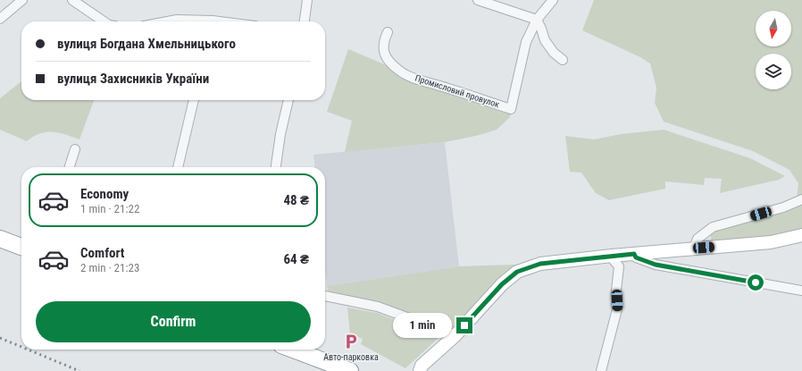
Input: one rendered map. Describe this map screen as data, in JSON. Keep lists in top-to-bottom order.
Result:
{
  "streets": {
    "street": ["Промисловий провулок"]
  },
  "places": {
    "parking": ["Авто-парковка"]
  },
  "north": "bottom",
  "page": {
    "banner": ["вулиця Богдана Хмельницького", "вулиця Захисників України"],
    "list": [
      {
        "name": "Economy",
        "note": "1 min · 21:22",
        "value": "48 ₴"
      },
      {
        "name": "Comfort",
        "note": "2 min · 21:23",
        "value": "64 ₴"
      }
    ],
    "buttons": "Confirm",
    "bubble": "1 min"
  }
}
